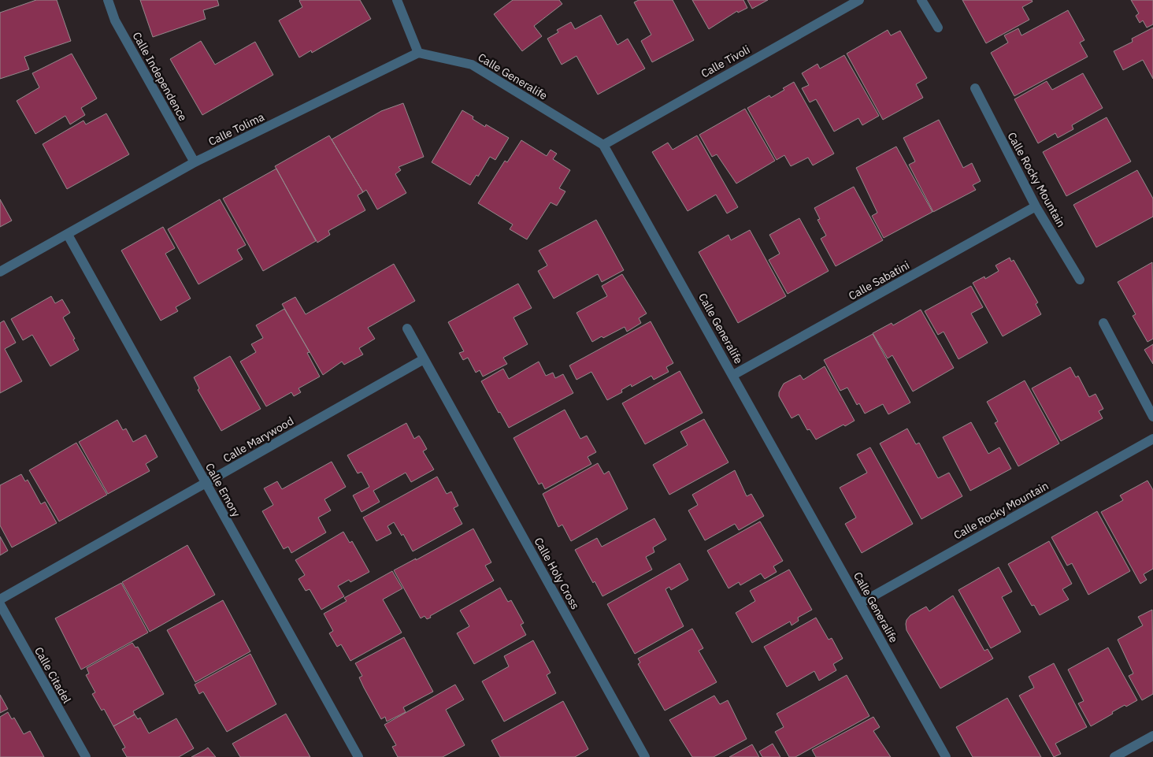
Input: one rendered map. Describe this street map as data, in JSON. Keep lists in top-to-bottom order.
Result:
{
  "streets": {
    "street": [
      "Calle Tivoli",
      "Calle Independence",
      "Calle Generalife",
      "Calle Tolima",
      "Calle Rocky Mountain",
      "Calle Sabatini",
      "Calle Marywood",
      "Calle Emory",
      "Calle Holy Cross",
      "Calle Citadel"
    ]
  },
  "crossings": [
    ["Calle Tivoli", "Calle Generalife"],
    ["Calle Independence", "Calle Tolima"],
    ["Calle Generalife", "Calle Tolima"],
    ["Calle Generalife", "Calle Rocky Mountain"],
    ["Calle Generalife", "Calle Sabatini"],
    ["Calle Tolima", "Calle Emory"],
    ["Calle Rocky Mountain", "Calle Sabatini"],
    ["Calle Marywood", "Calle Emory"],
    ["Calle Marywood", "Calle Holy Cross"]
  ]
}
